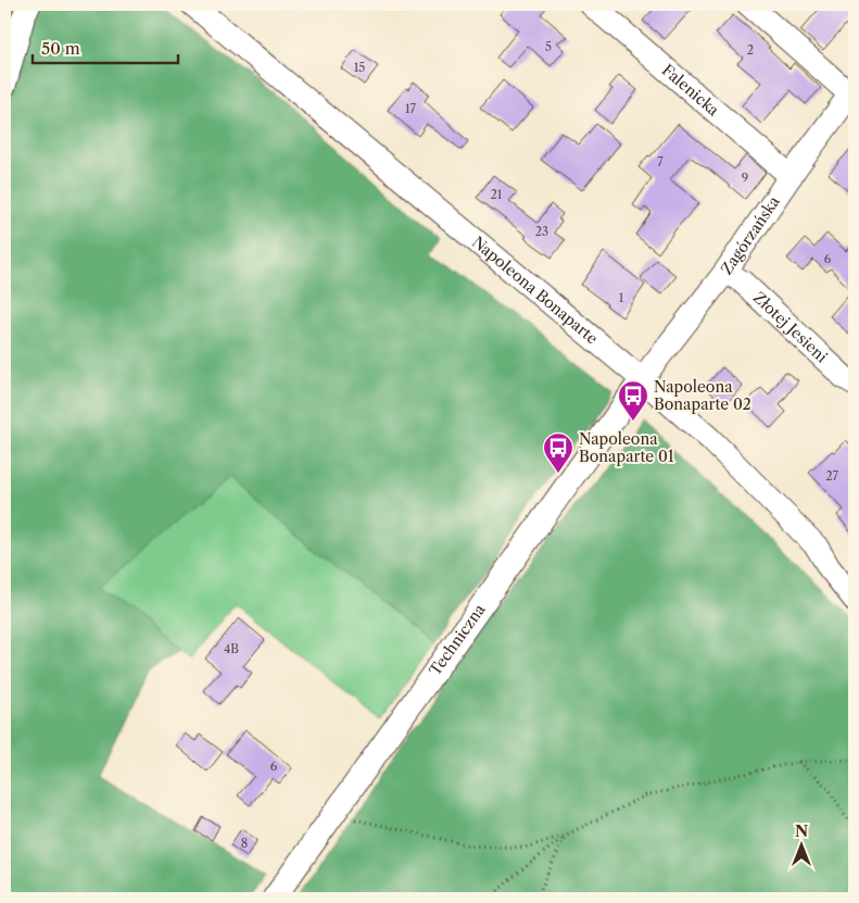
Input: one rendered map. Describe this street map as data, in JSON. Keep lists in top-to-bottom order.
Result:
{
  "streets": {
    "street": [
      "Falenicka",
      "Zagórzańska",
      "Napoleona Bonaparte",
      "Złotej Jesieni",
      "Techniczna"
    ]
  },
  "crossings": [
    ["Falenicka", "Zagórzańska"],
    ["Zagórzańska", "Napoleona Bonaparte"],
    ["Zagórzańska", "Złotej Jesieni"],
    ["Zagórzańska", "Techniczna"],
    ["Napoleona Bonaparte", "Techniczna"]
  ],
  "places": {
    "bus stop": ["Napoleona Bonaparte 02", "Napoleona Bonaparte 01"]
  },
  "house_numbers": [
    "5",
    "2",
    "15",
    "17",
    "7",
    "9",
    "21",
    "23",
    "6",
    "1",
    "27",
    "4B",
    "6",
    "8"
  ],
  "scale_bar": "50 m",
  "north": "top"
}
